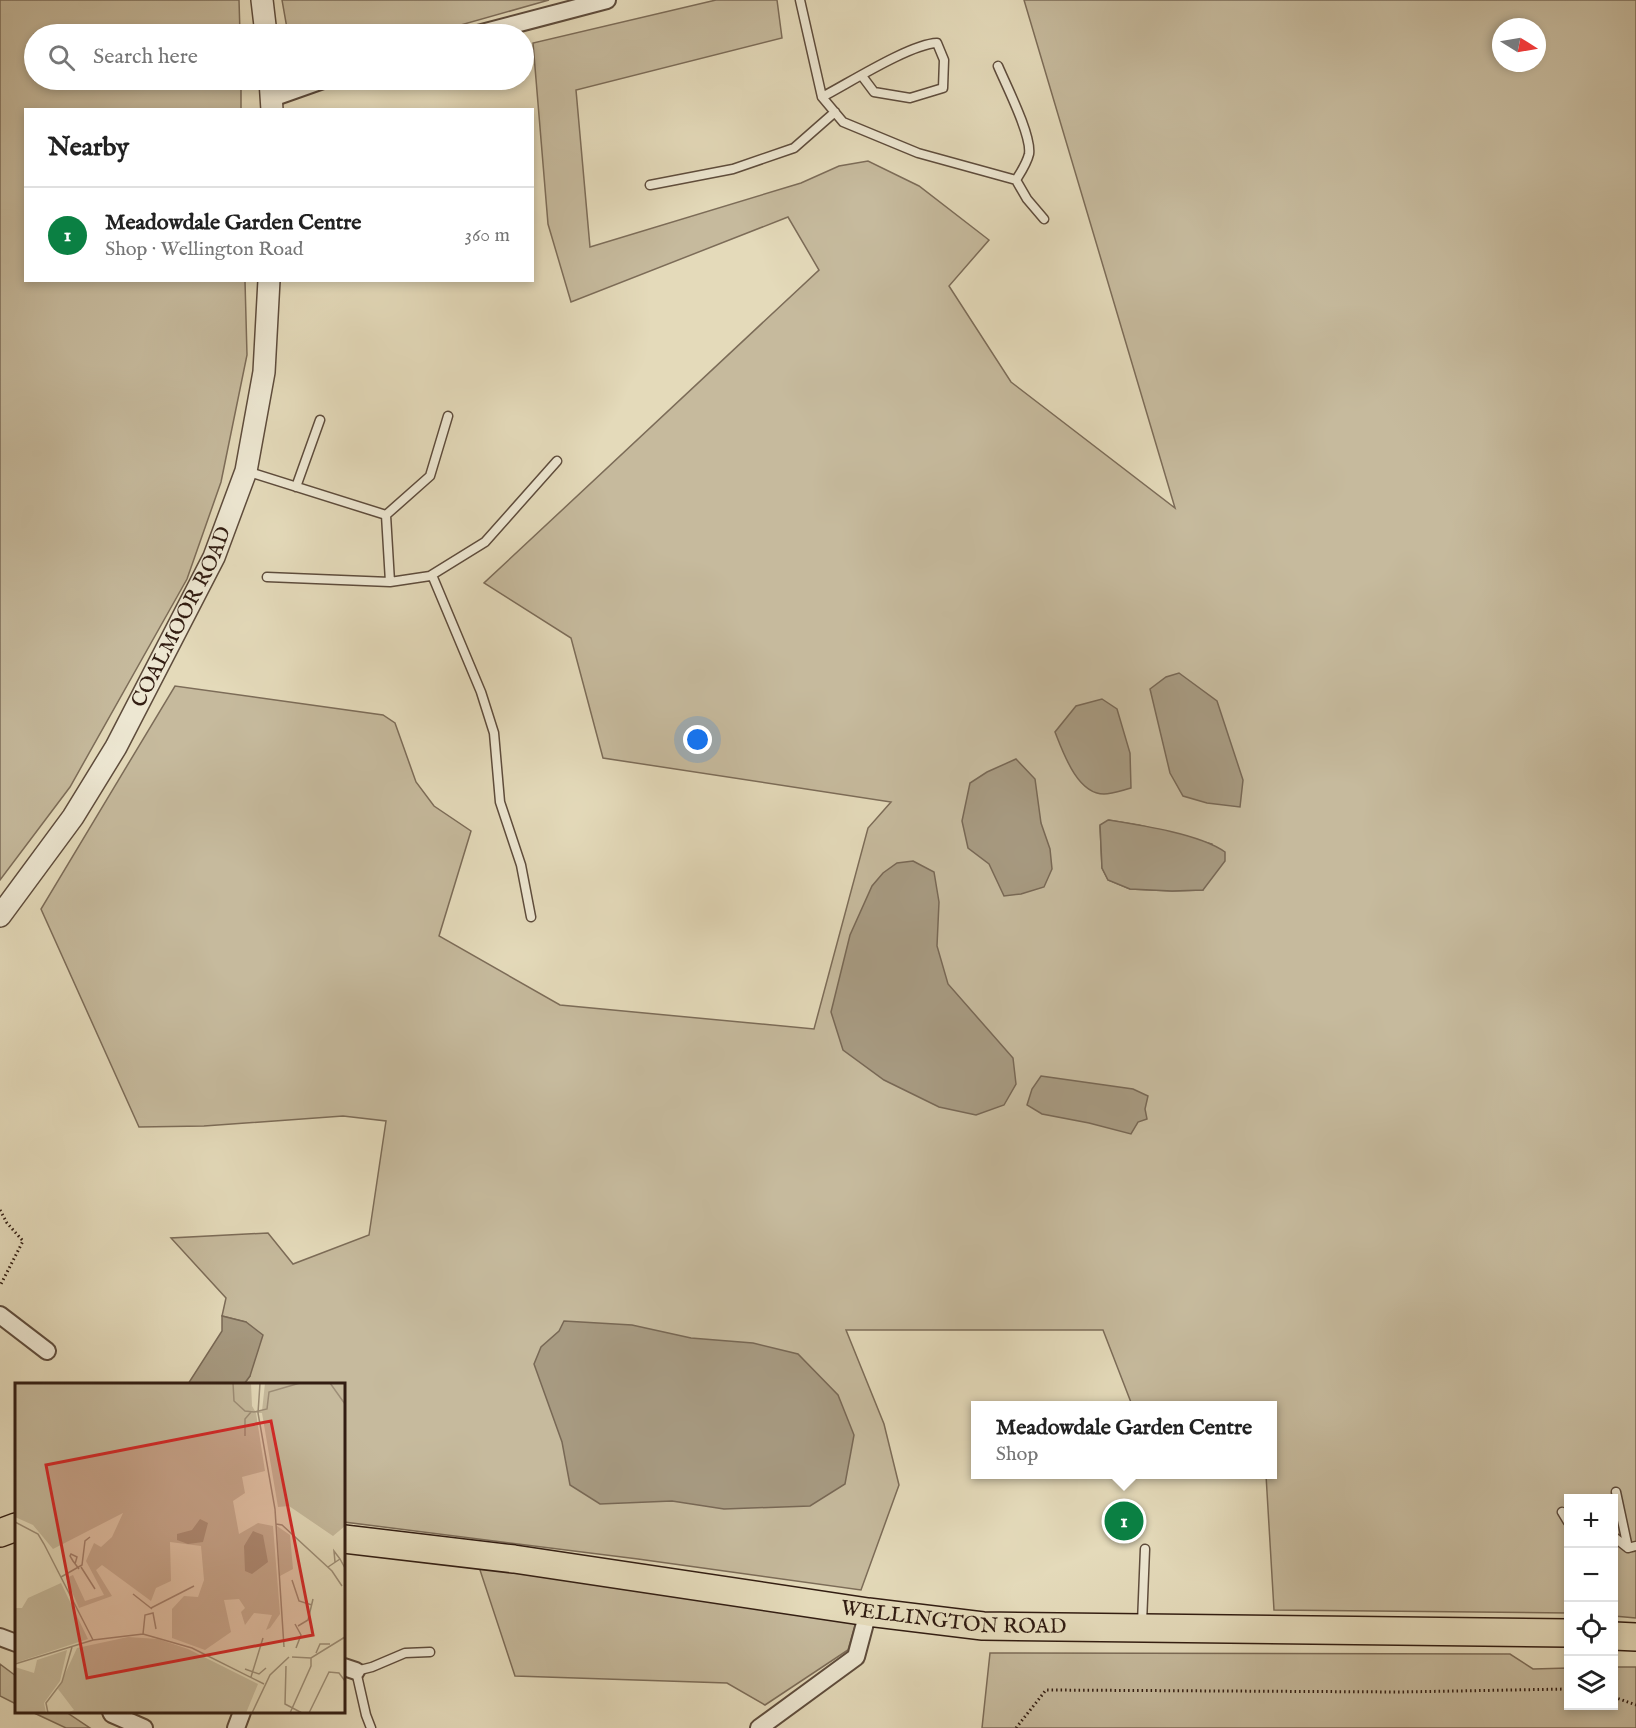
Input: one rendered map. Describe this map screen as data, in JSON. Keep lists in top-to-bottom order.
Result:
{
  "streets": {
    "main road": ["WELLINGTON ROAD"],
    "street": ["COALMOOR ROAD"]
  },
  "north": "right",
  "page": {
    "search": "Search here",
    "heading": "Nearby",
    "list": [
      {
        "mark": "1",
        "name": "Meadowdale Garden Centre",
        "note": "Shop · Wellington Road",
        "value": "360 m"
      }
    ],
    "popup": ["Meadowdale Garden Centre", "Shop"],
    "map_buttons": ["+", "−"],
    "pins": "1"
  }
}
